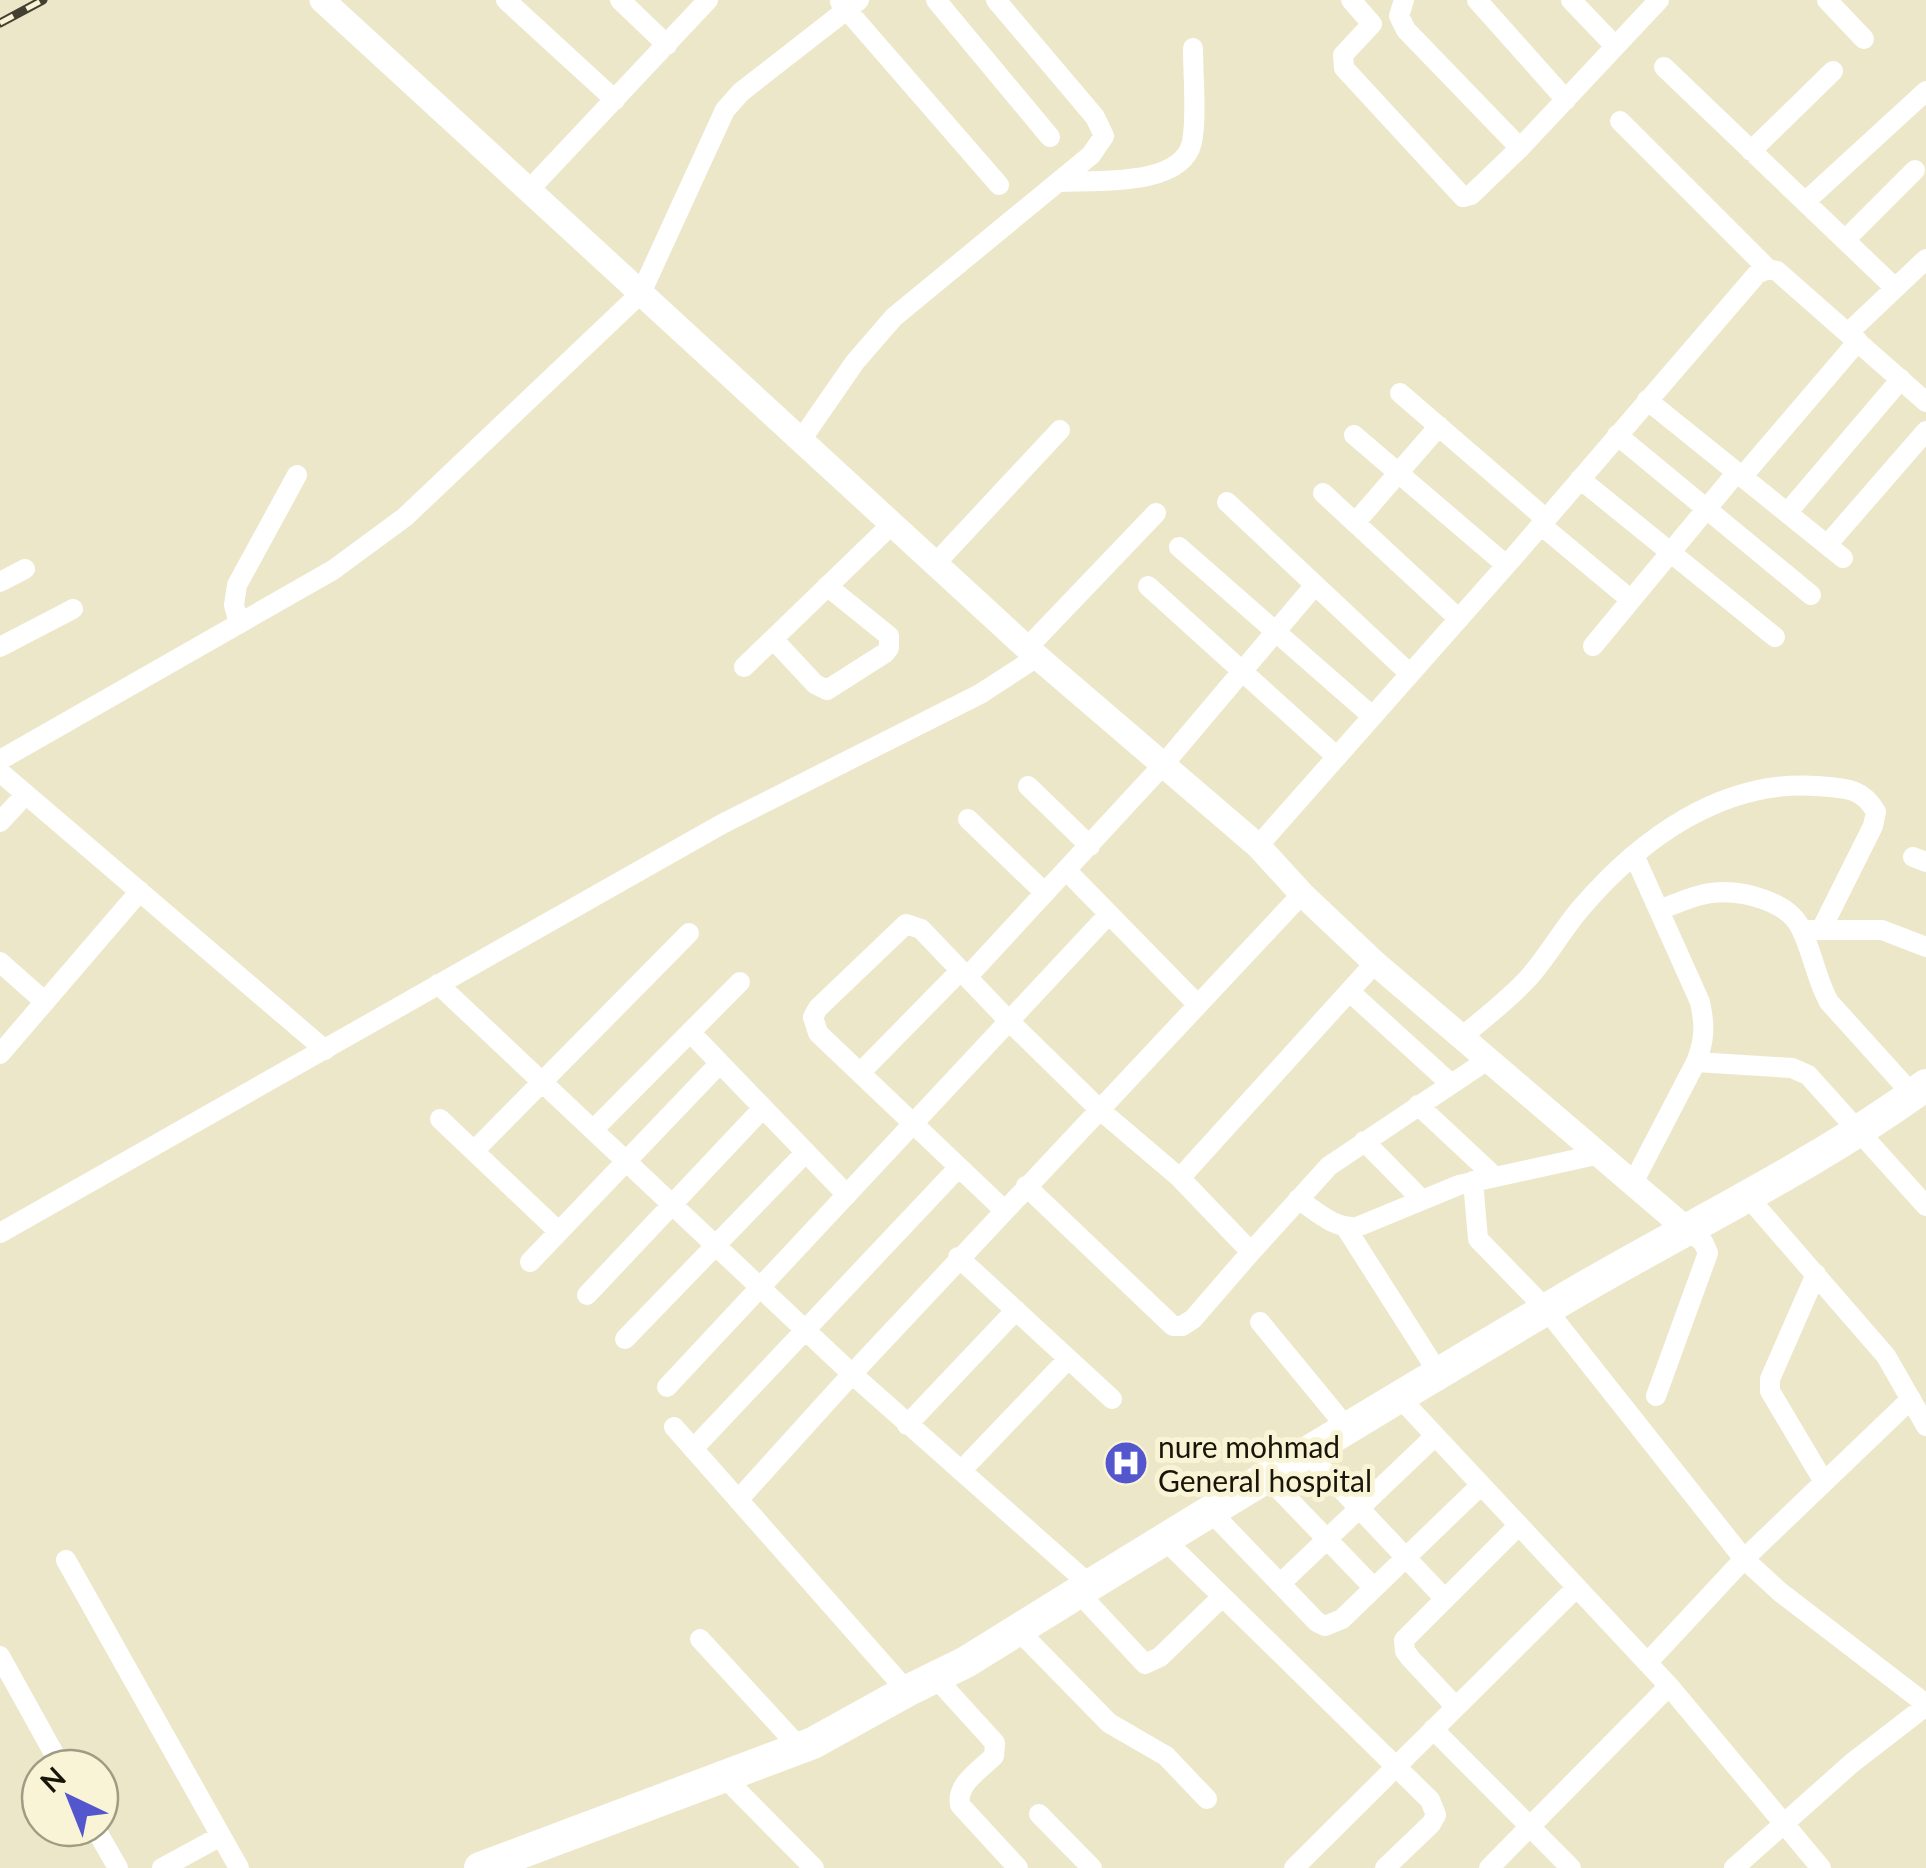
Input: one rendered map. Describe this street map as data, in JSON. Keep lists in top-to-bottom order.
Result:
{
  "places": {
    "hospital": ["nure mohmad General hospital"]
  },
  "north": "top left"
}
